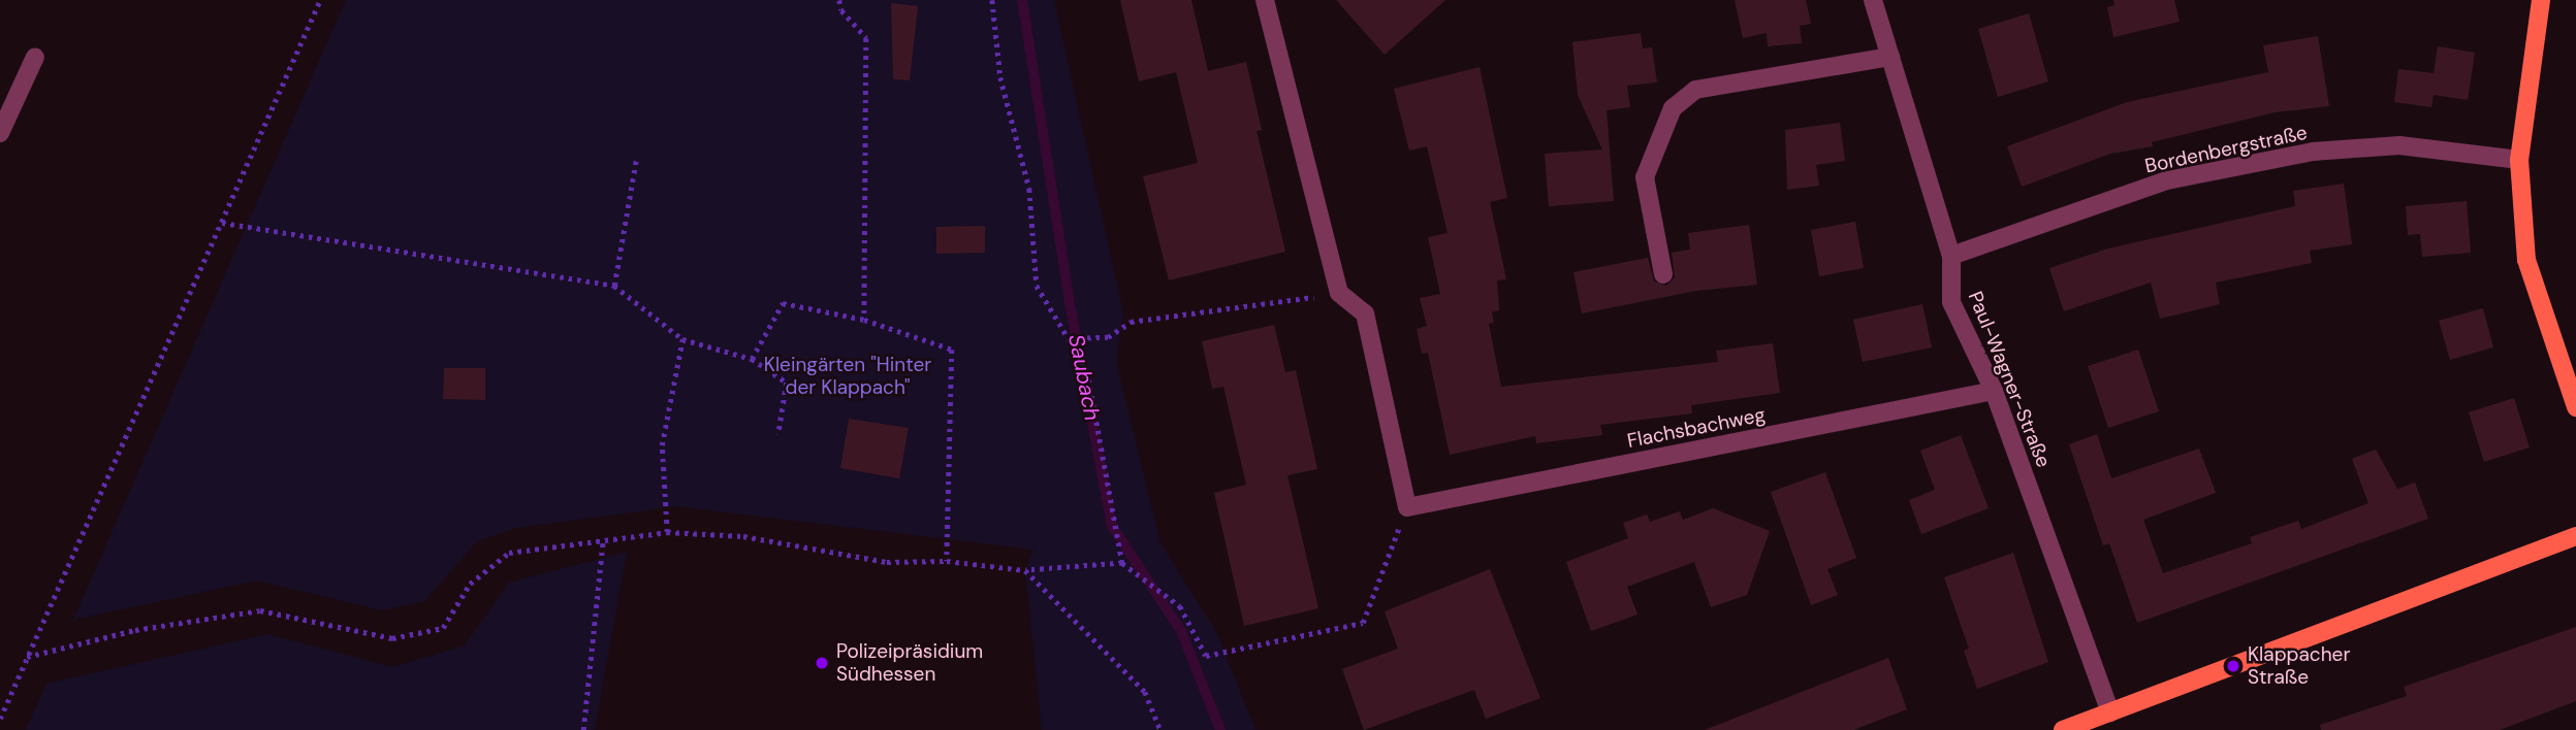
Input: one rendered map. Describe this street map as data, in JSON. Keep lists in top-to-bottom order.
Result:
{
  "streets": {
    "street": ["Bordenbergstraße", "Paul-Wagner-Straße", "Flachsbachweg"]
  },
  "crossings": [
    ["Bordenbergstraße", "Paul-Wagner-Straße"],
    ["Paul-Wagner-Straße", "Flachsbachweg"]
  ],
  "water": ["Saubach"],
  "parks": ["Kleingärten \"Hinter der Klappach\""],
  "places": ["Polizeipräsidium Südhessen", "Klappacher Straße"]
}
